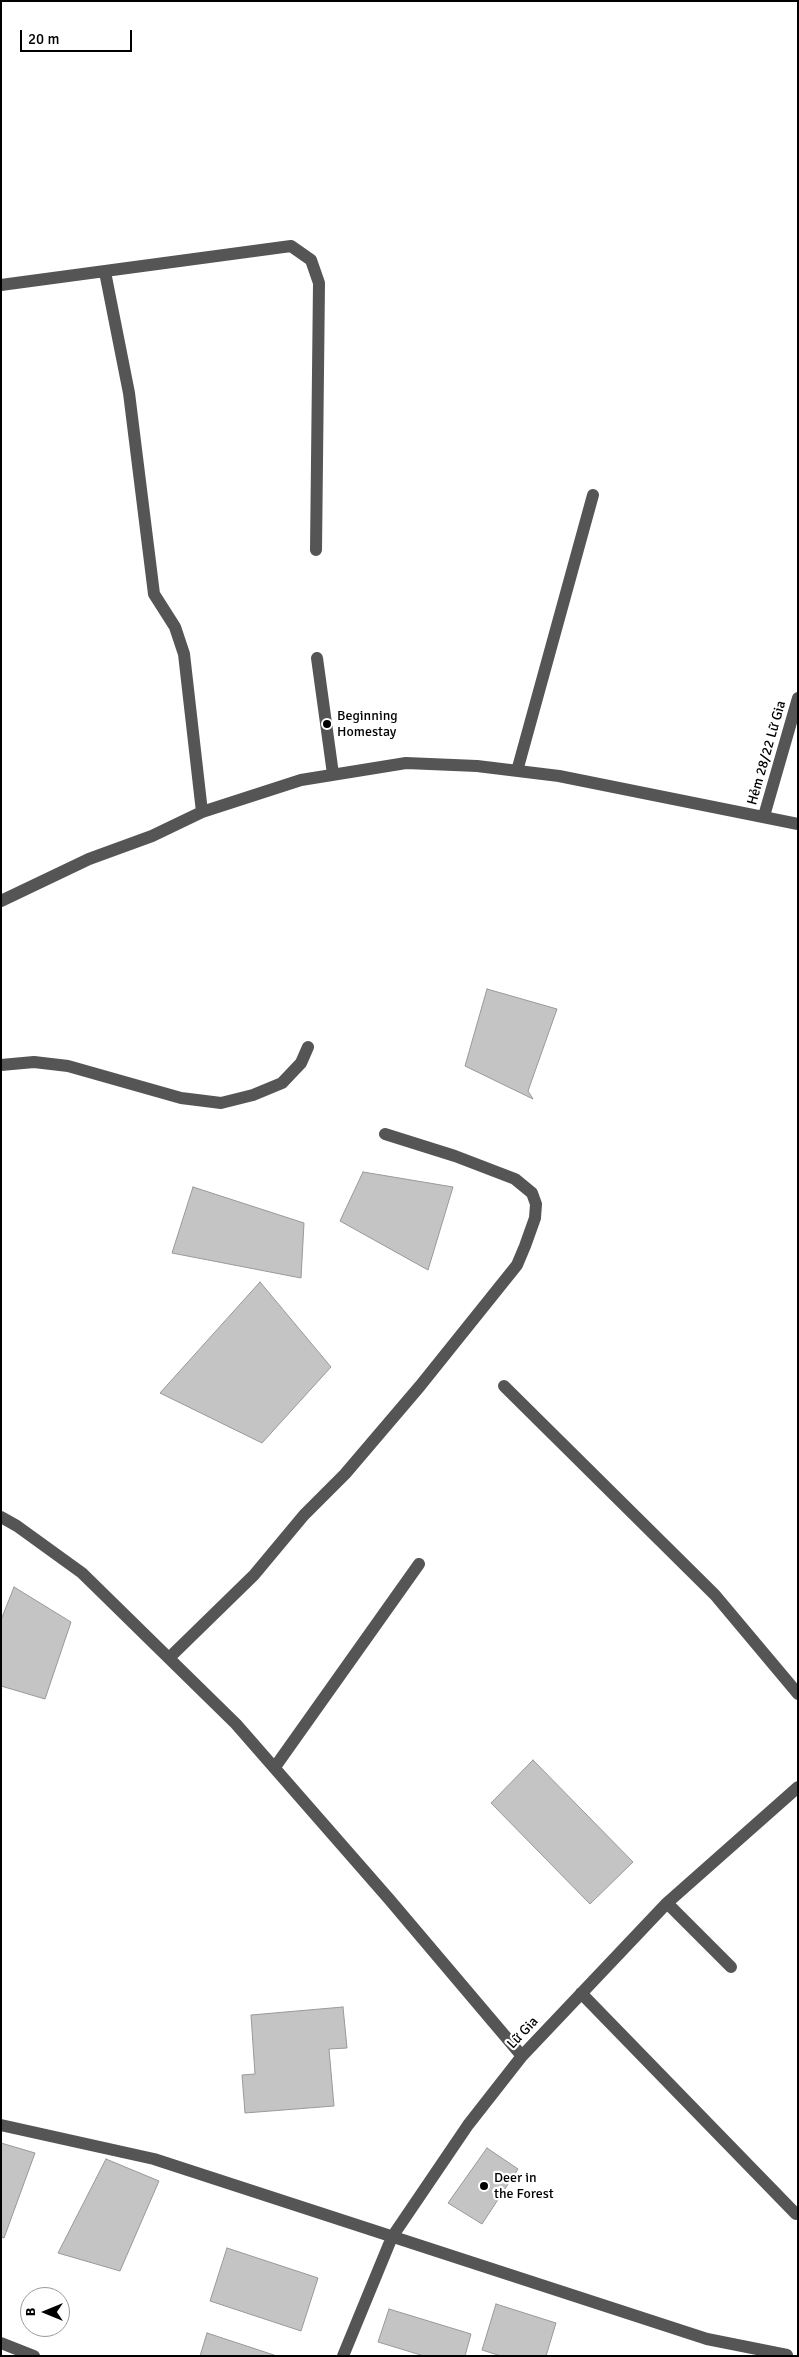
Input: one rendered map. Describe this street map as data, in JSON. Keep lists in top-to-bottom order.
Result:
{
  "streets": {
    "street": ["Hẻm 28/22 Lữ Gia", "Lữ Gia"]
  },
  "places": ["Beginning Homestay", "Deer in the Forest"],
  "scale_bar": "20 m",
  "north": "left"
}
